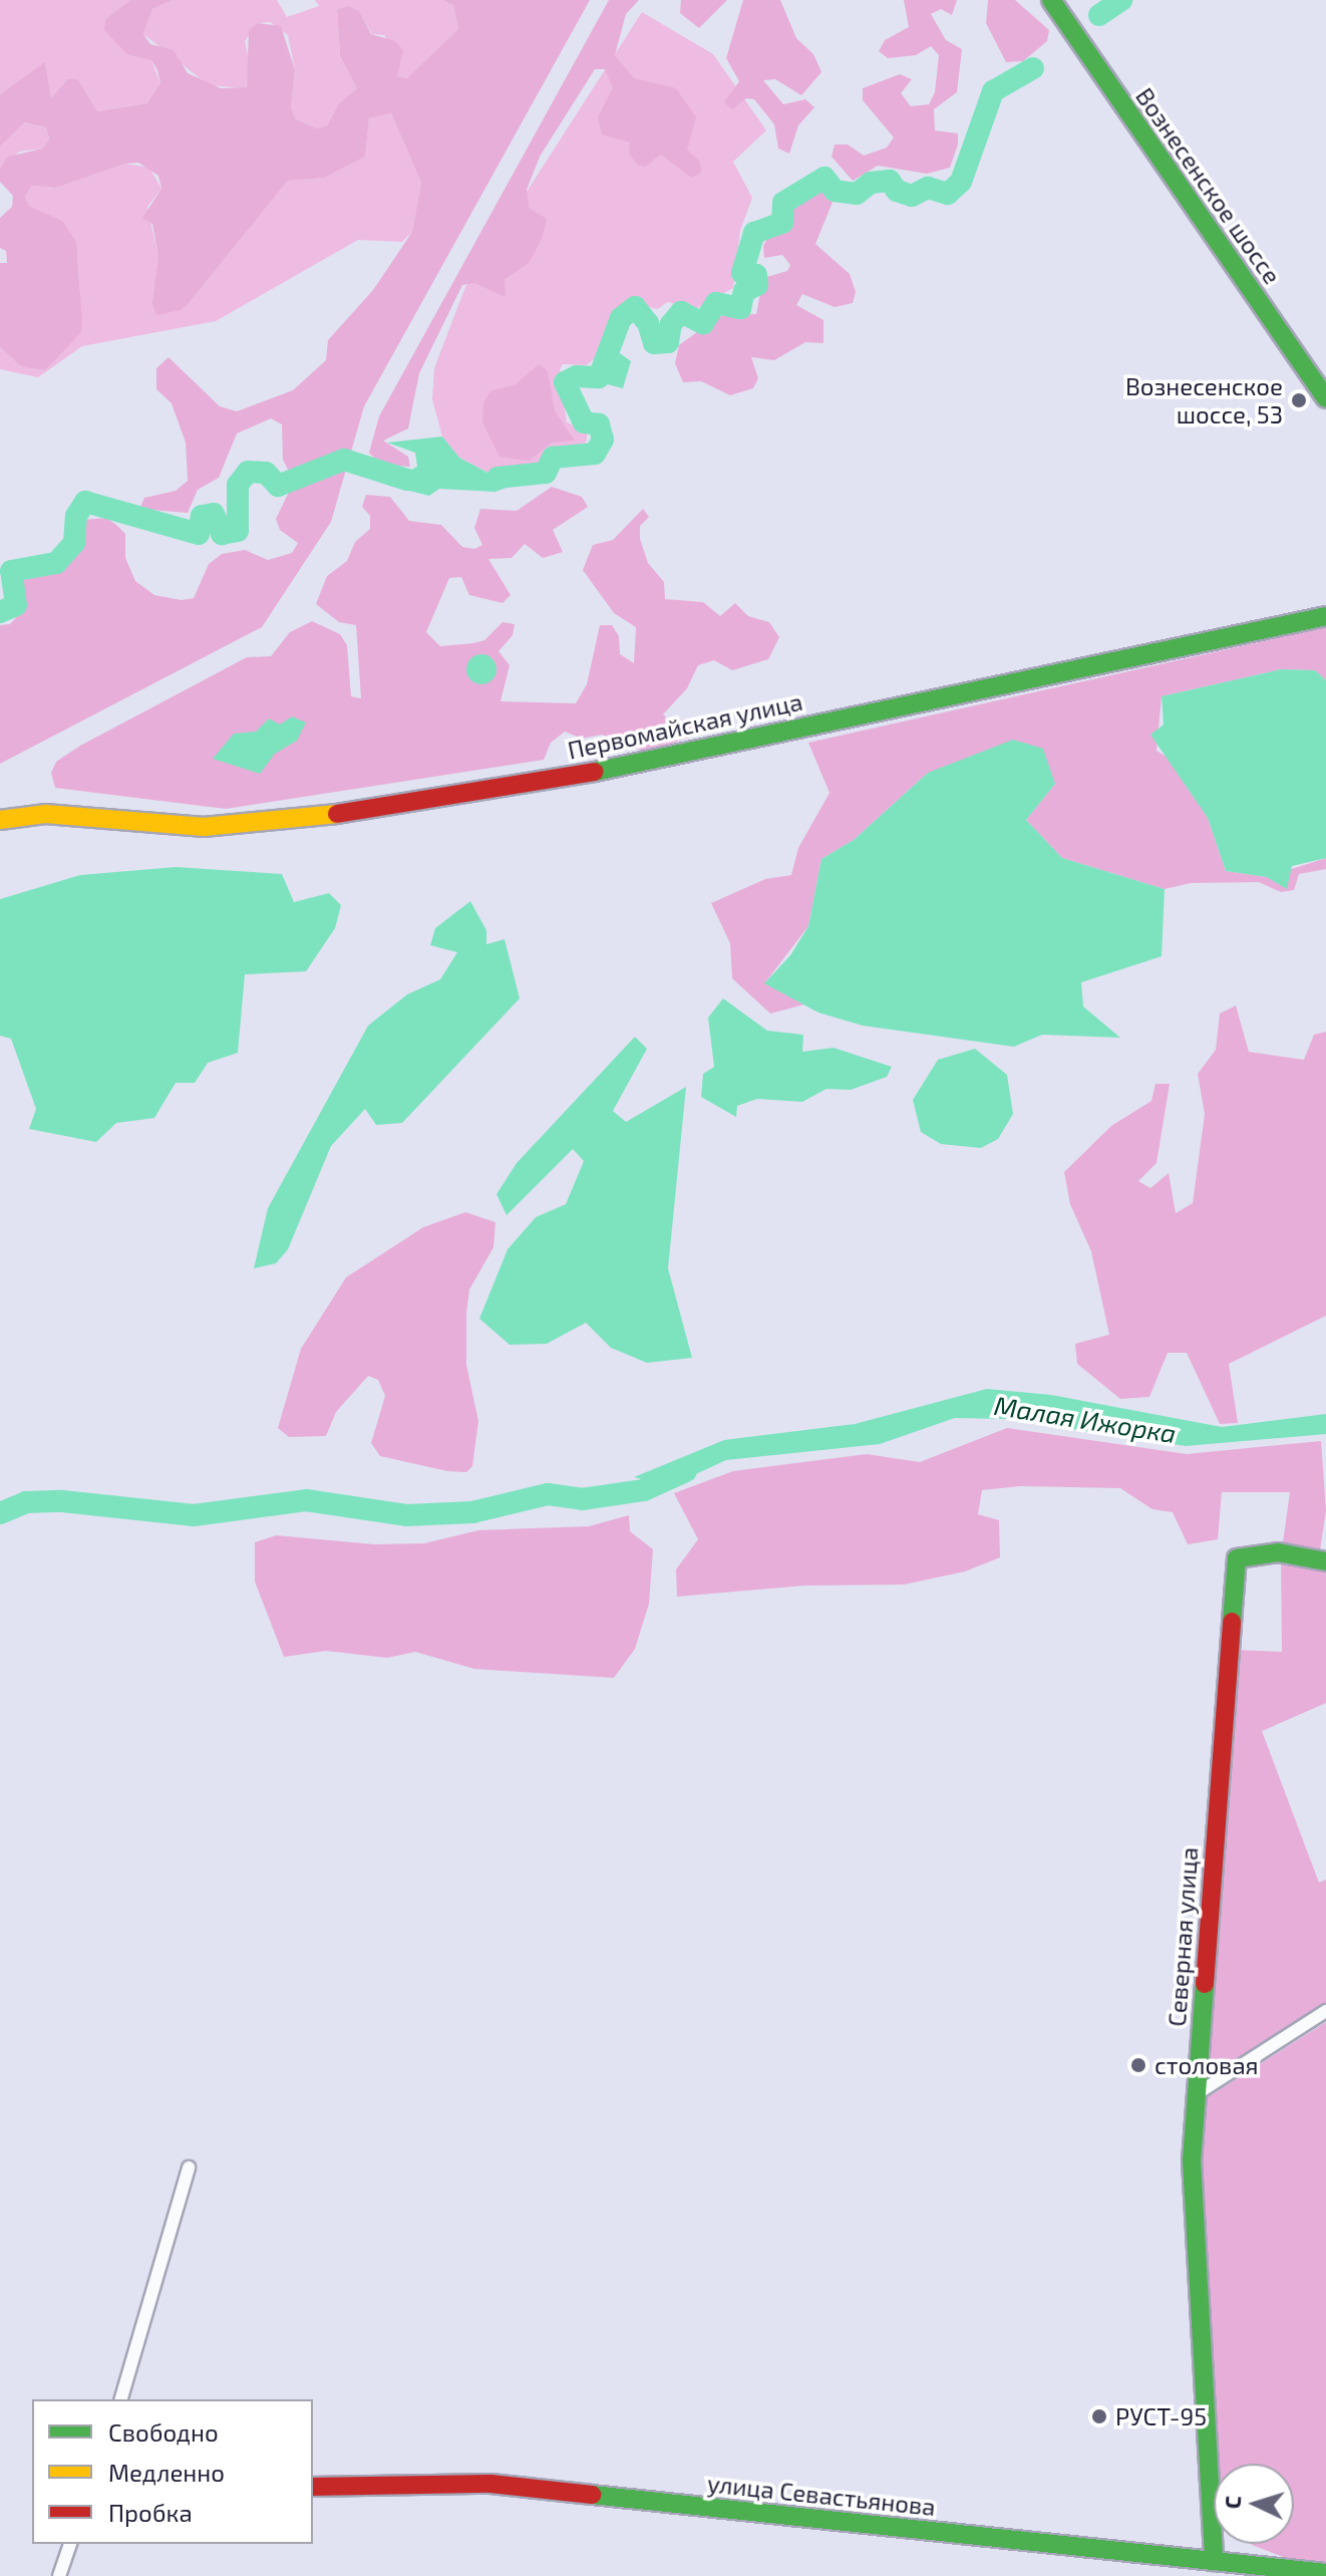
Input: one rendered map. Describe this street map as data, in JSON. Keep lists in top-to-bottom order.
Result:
{
  "streets": {
    "street": [
      "Вознесенское шоссе",
      "Первомайская улица",
      "Северная улица",
      "улица Севастьянова"
    ]
  },
  "crossings": [
    ["Северная улица", "улица Севастьянова"]
  ],
  "water": ["Малая Ижорка"],
  "places": ["Вознесенское шоссе, 53", "столовая", "РУСТ-95"],
  "legend": ["Свободно", "Медленно", "Пробка"],
  "north": "left"
}
